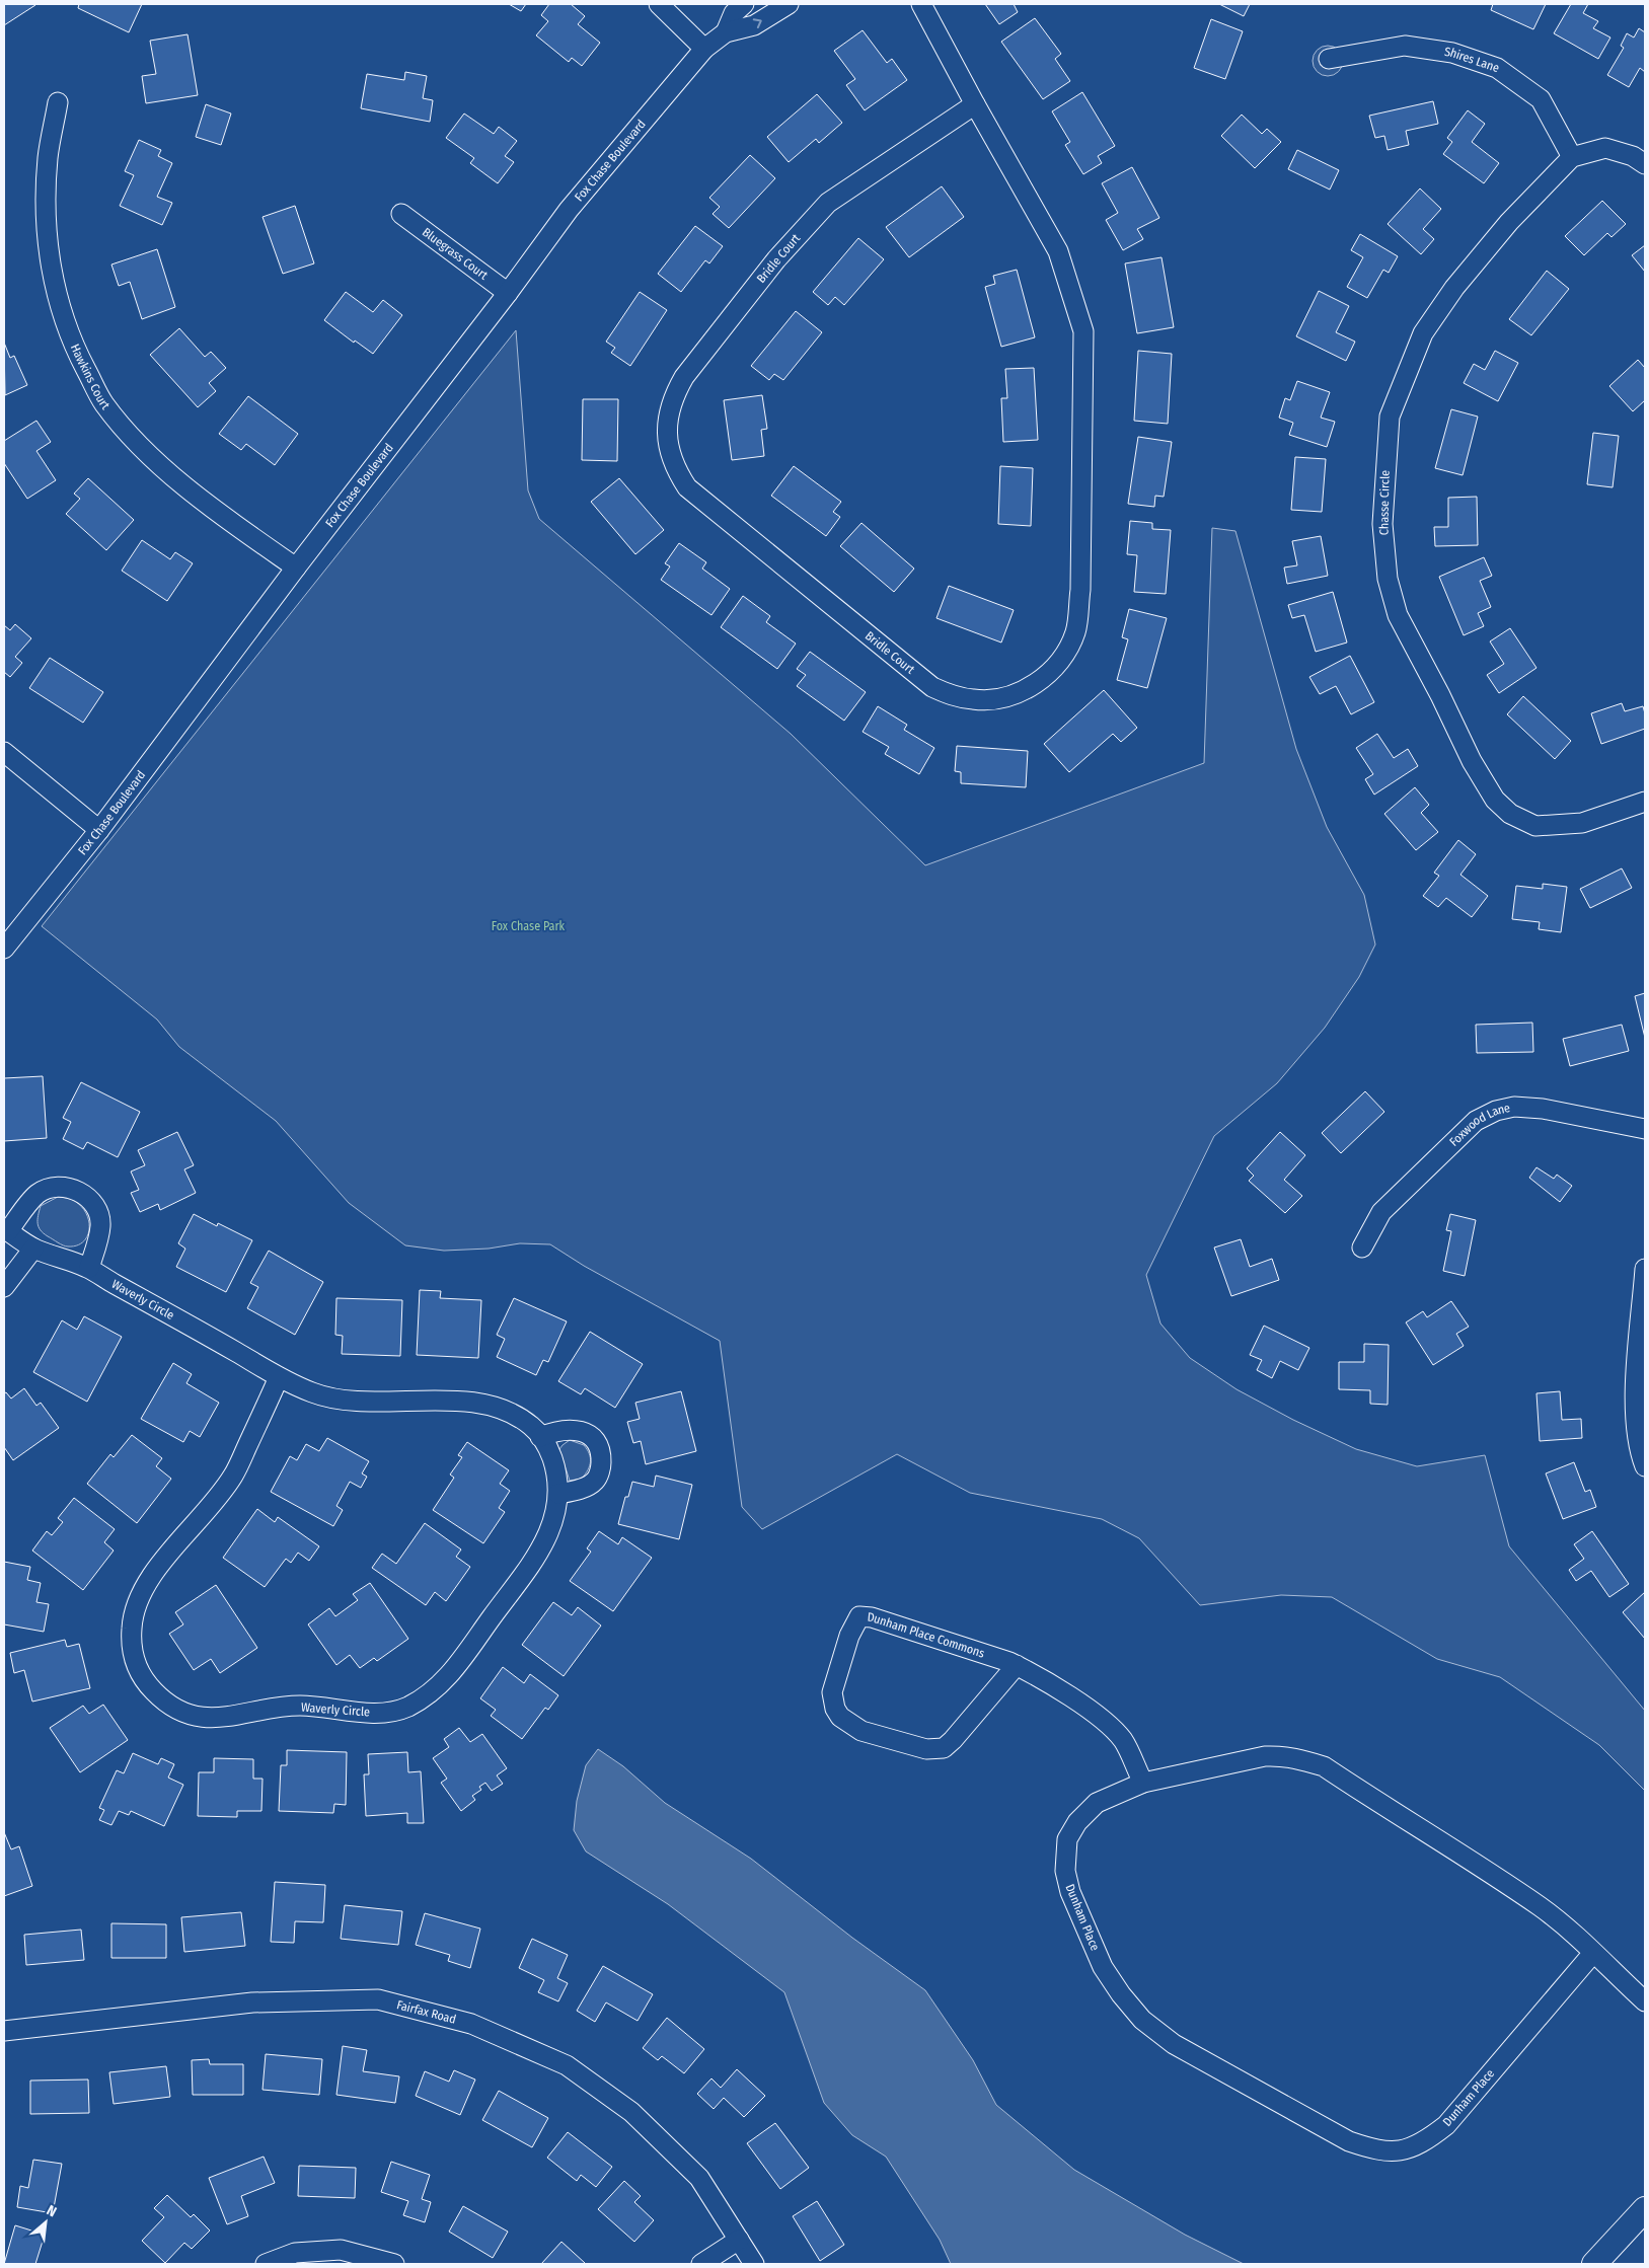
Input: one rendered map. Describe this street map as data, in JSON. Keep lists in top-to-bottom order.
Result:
{
  "streets": {
    "street": [
      "Shires Lane",
      "Fox Chase Boulevard",
      "Bluegrass Court",
      "Bridle Court",
      "Hawkins Court",
      "Chasse Circle",
      "Foxwood Lane",
      "Waverly Circle",
      "Dunham Place Commons",
      "Dunham Place",
      "Fairfax Road"
    ]
  },
  "crossings": [
    ["Shires Lane", "Chasse Circle"],
    ["Fox Chase Boulevard", "Bluegrass Court"],
    ["Fox Chase Boulevard", "Hawkins Court"],
    ["Dunham Place Commons", "Dunham Place"]
  ],
  "parks": ["Fox Chase Park"],
  "north": "top right"
}
